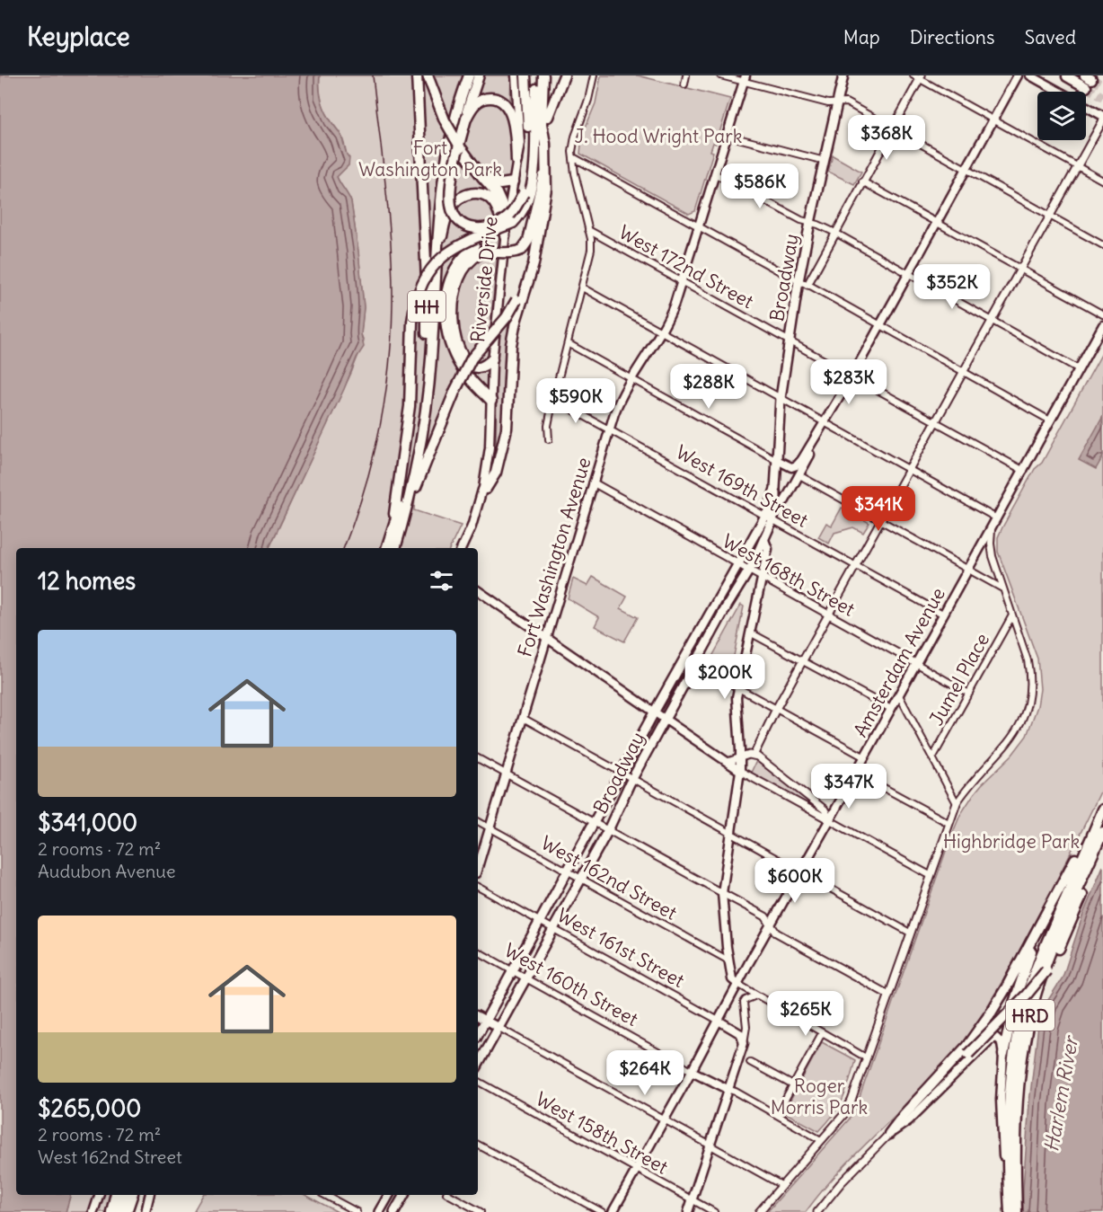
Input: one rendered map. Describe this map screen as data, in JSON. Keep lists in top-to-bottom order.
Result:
{
  "streets": {
    "highway": ["HH", "HRD"],
    "main road": [
      "Broadway",
      "Riverside Drive",
      "Fort Washington Avenue",
      "Amsterdam Avenue",
      "West 161st Street",
      "West 160th Street"
    ],
    "street": [
      "West 172nd Street",
      "West 169th Street",
      "West 168th Street",
      "Jumel Place",
      "West 162nd Street",
      "West 158th Street"
    ]
  },
  "crossings": [
    ["West 172nd Street", "Broadway"],
    ["West 172nd Street", "Fort Washington Avenue"],
    ["West 172nd Street", "Amsterdam Avenue"],
    ["Broadway", "West 169th Street"],
    ["Broadway", "West 168th Street"],
    ["Broadway", "West 162nd Street"],
    ["Broadway", "West 161st Street"],
    ["Broadway", "West 160th Street"],
    ["West 169th Street", "Fort Washington Avenue"],
    ["West 169th Street", "Amsterdam Avenue"],
    ["Fort Washington Avenue", "West 168th Street"],
    ["Fort Washington Avenue", "West 162nd Street"],
    ["West 168th Street", "Amsterdam Avenue"],
    ["West 168th Street", "Jumel Place"],
    ["Amsterdam Avenue", "West 161st Street"],
    ["Amsterdam Avenue", "West 160th Street"],
    ["Amsterdam Avenue", "West 158th Street"]
  ],
  "water": ["Harlem River"],
  "parks": [
    "J. Hood Wright Park",
    "Fort Washington Park",
    "Highbridge Park",
    "Roger Morris Park"
  ],
  "page": {
    "header": "Keyplace",
    "nav": ["Map", "Directions", "Saved"],
    "price": [
      "$368K",
      "$586K",
      "$352K",
      "$283K",
      "$288K",
      "$590K",
      "$341K",
      "$200K",
      "$347K",
      "$600K",
      "$265K",
      "$264K"
    ],
    "heading": "12 homes",
    "list": [
      {
        "name": "$341,000",
        "note": "2 rooms · 72 m² · Audubon Avenue"
      },
      {
        "name": "$265,000",
        "note": "2 rooms · 72 m² · West 162nd Street"
      }
    ]
  }
}
